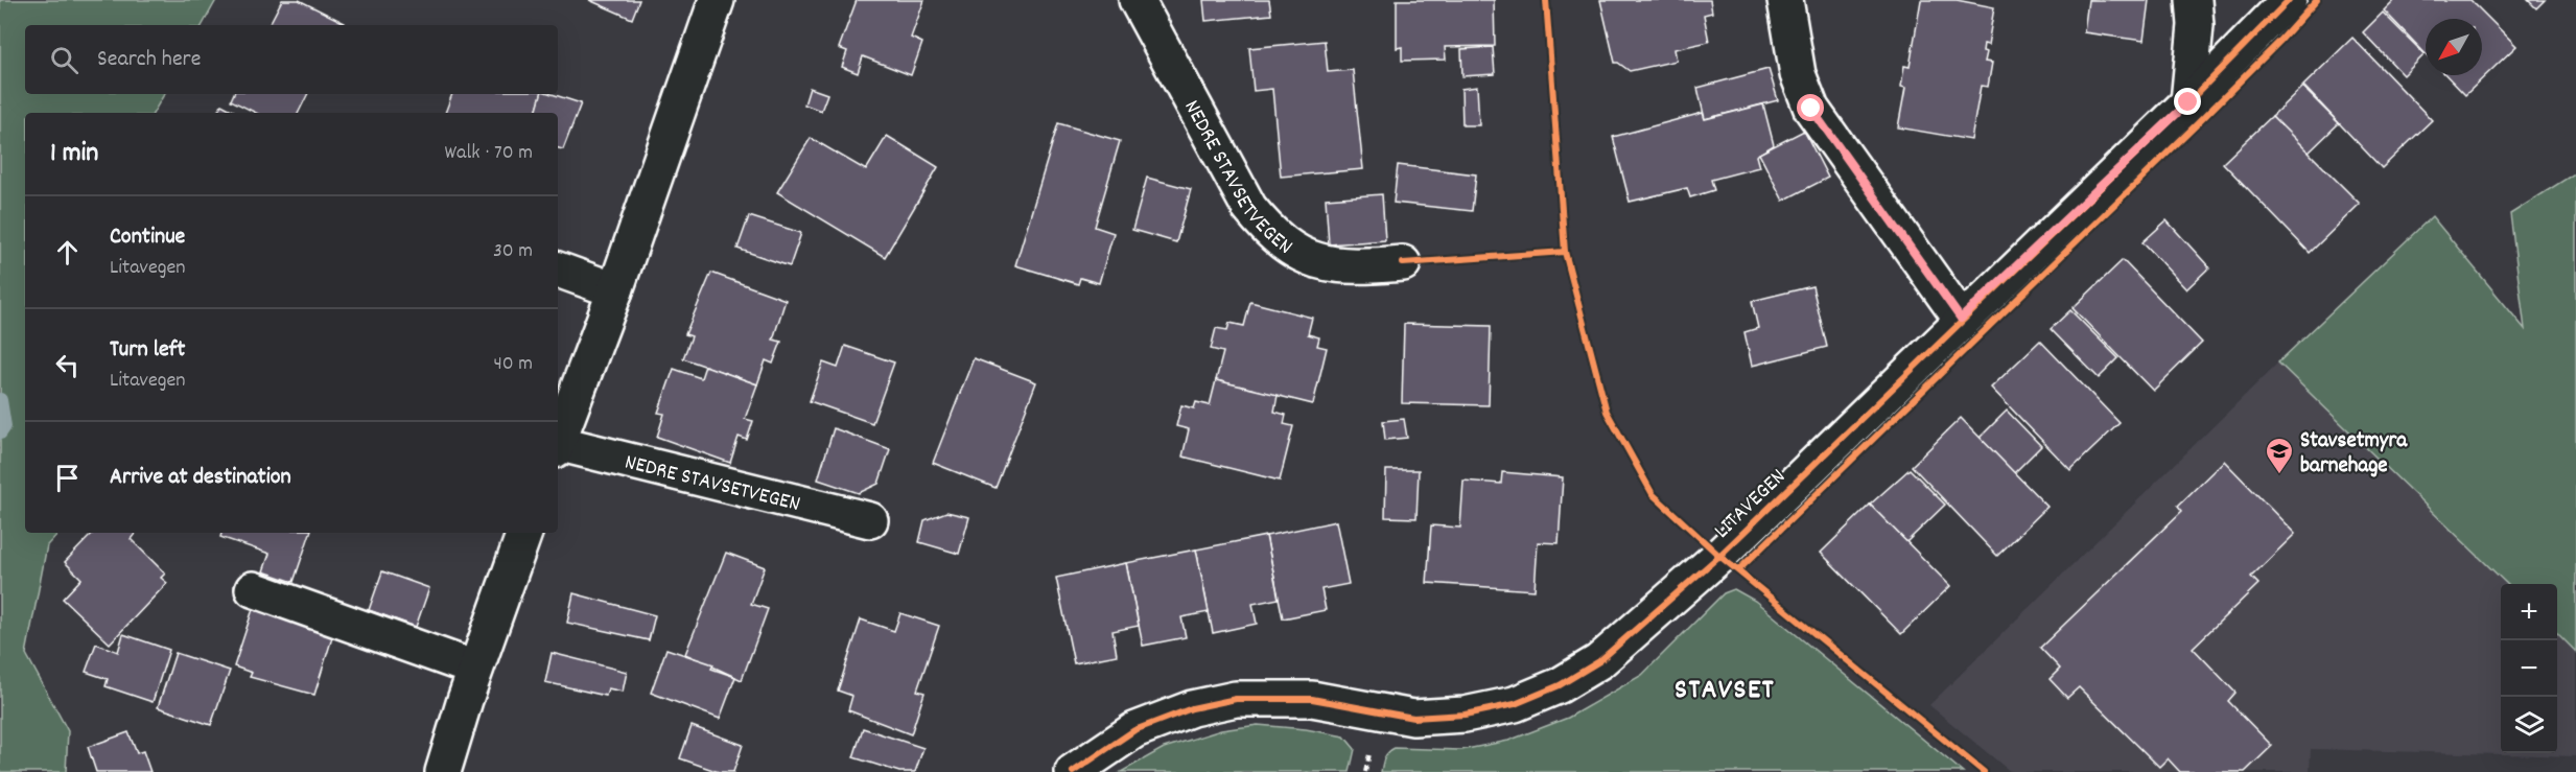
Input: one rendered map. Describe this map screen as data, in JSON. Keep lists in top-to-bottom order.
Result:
{
  "streets": {
    "street": ["NEDRE STAVSETVEGEN", "LITAVEGEN"]
  },
  "districts": ["STAVSET"],
  "places": {
    "school or university": ["Stavsetmyra barnehage"]
  },
  "north": "bottom left",
  "page": {
    "search": "Search here",
    "heading": ["1 min", "Walk · 70 m"],
    "list": [
      ["Continue", "Litavegen", "30 m"],
      ["Turn left", "Litavegen", "40 m"],
      "Arrive at destination"
    ],
    "map_buttons": ["+", "−"]
  }
}
